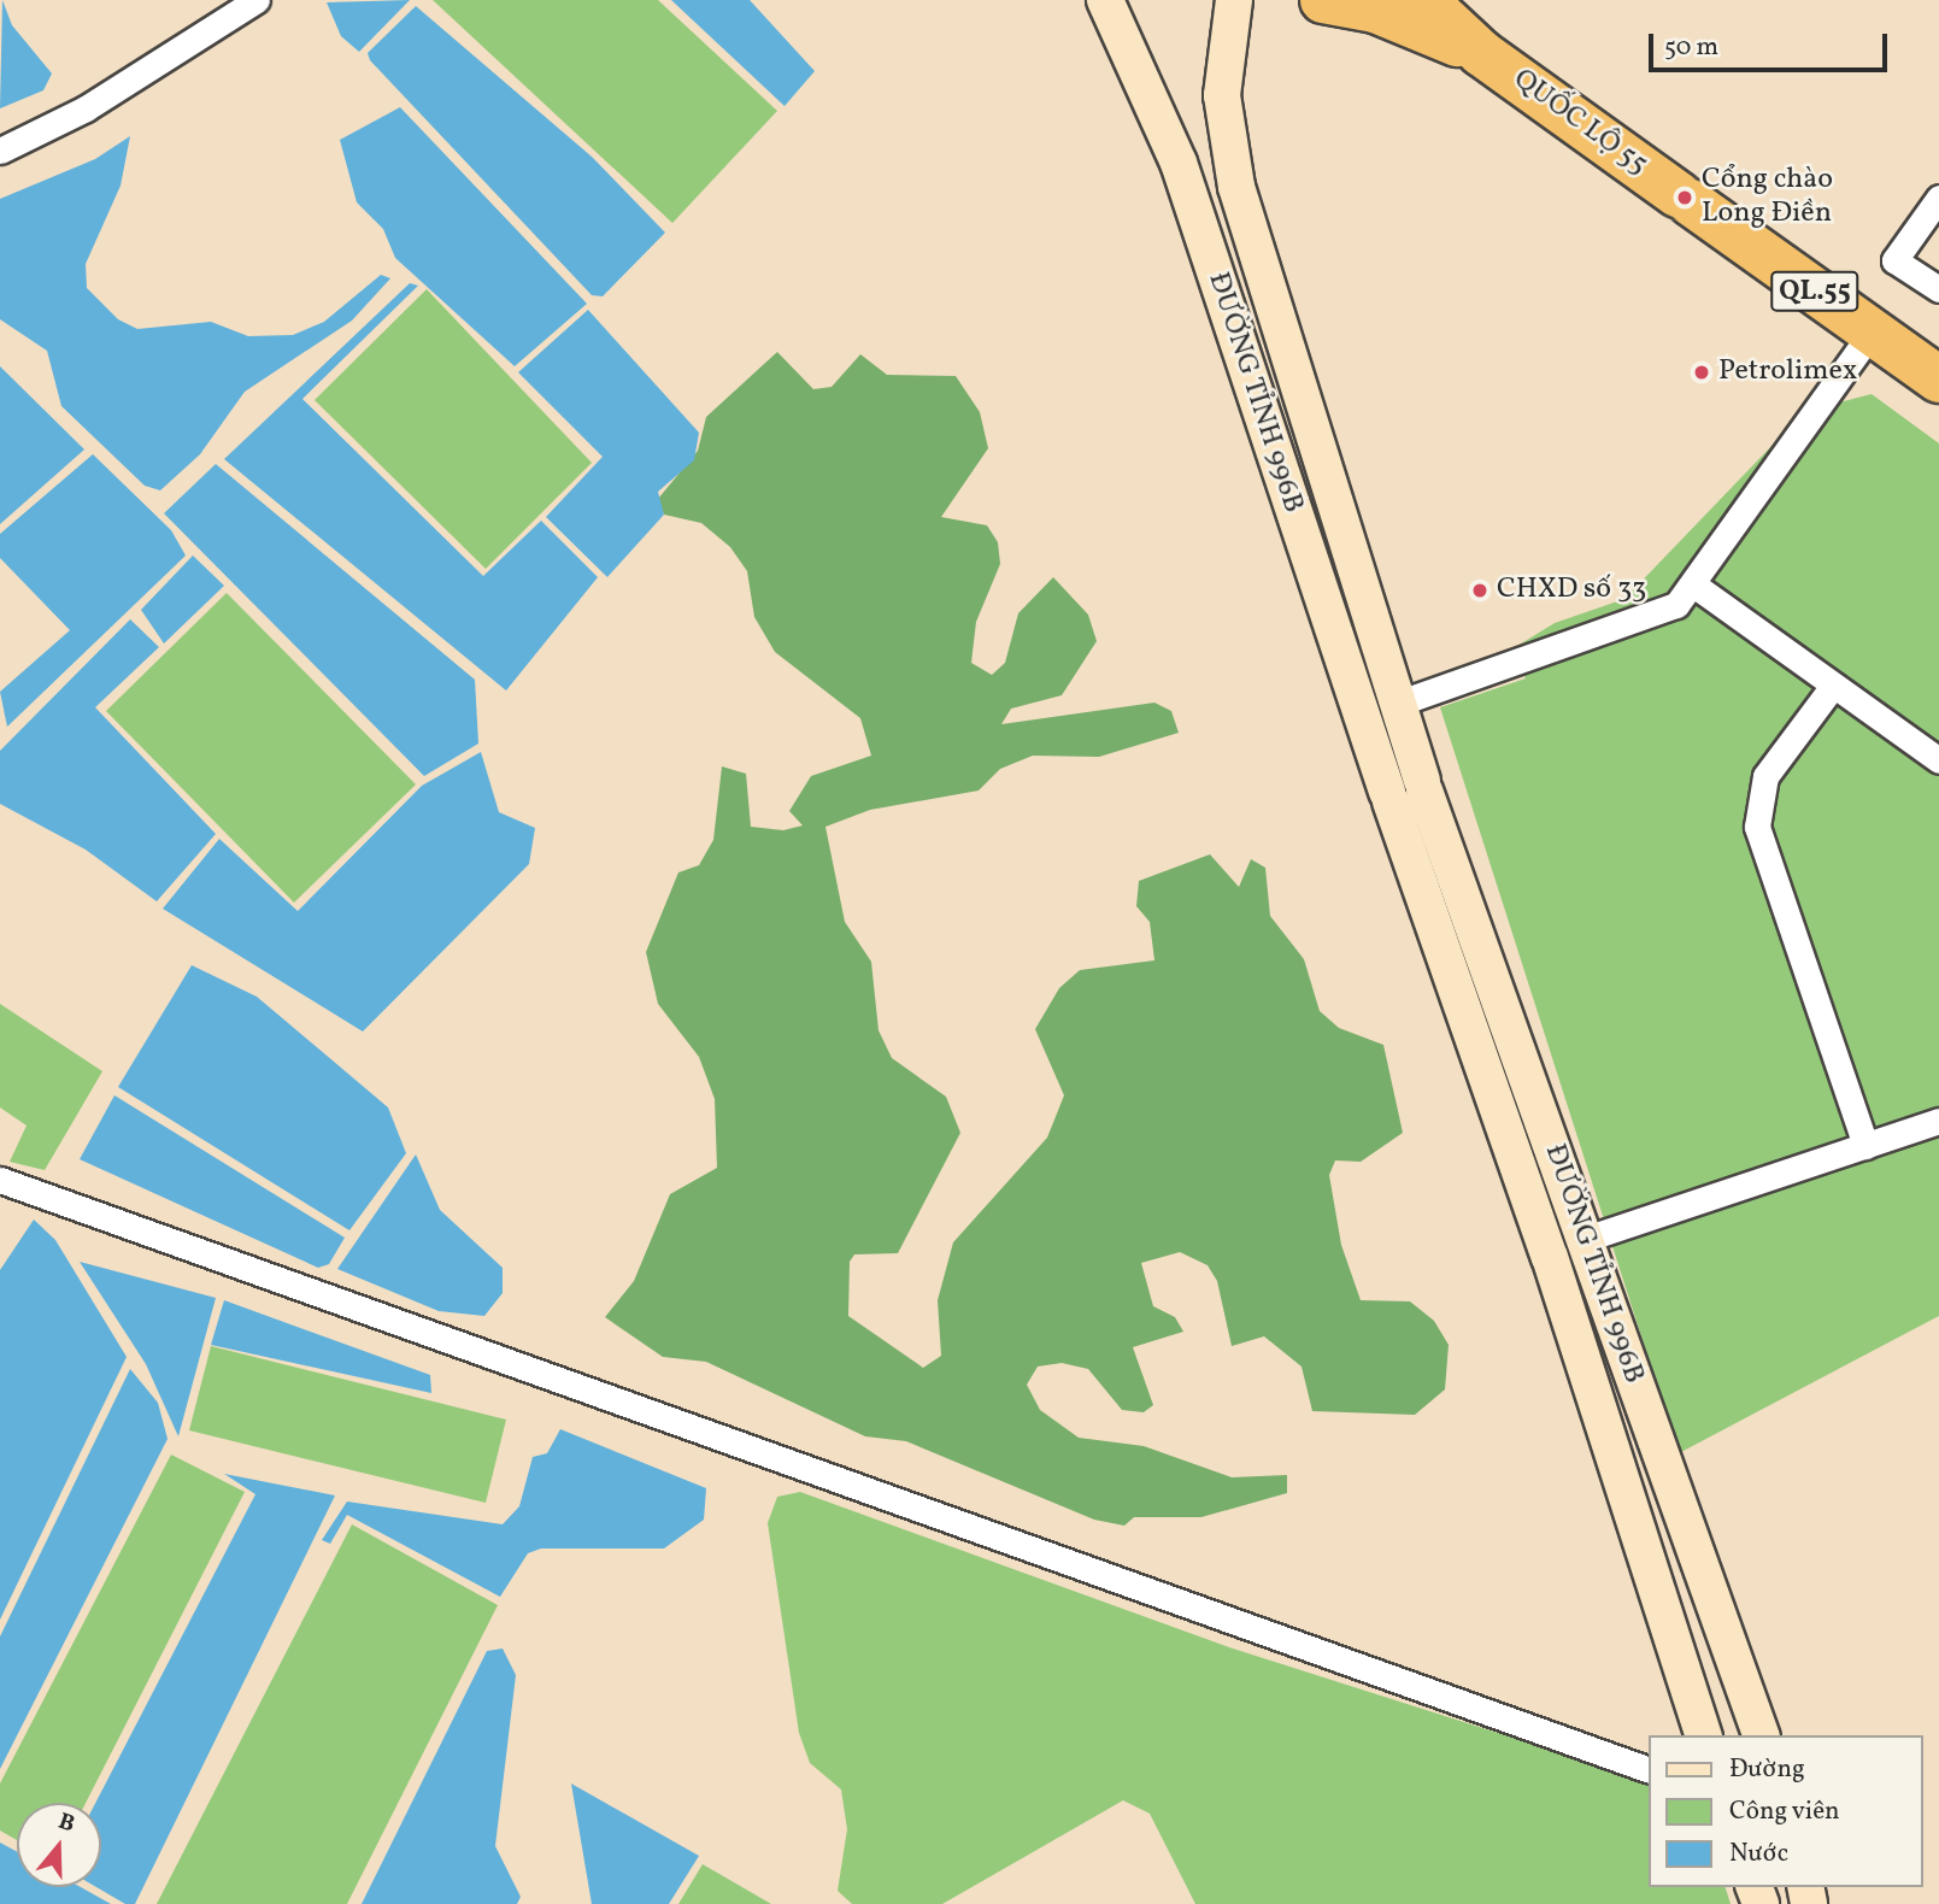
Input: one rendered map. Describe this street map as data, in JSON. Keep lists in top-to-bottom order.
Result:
{
  "streets": {
    "highway": ["QUỐC LỘ 55", "QL.55"],
    "main road": ["ĐƯỜNG TỈNH 996B"]
  },
  "places": ["Cổng chào Long Điền", "Petrolimex", "CHXD số 33"],
  "legend": ["Đường", "Công viên", "Nước"],
  "scale_bar": "50 m",
  "north": "top"
}
